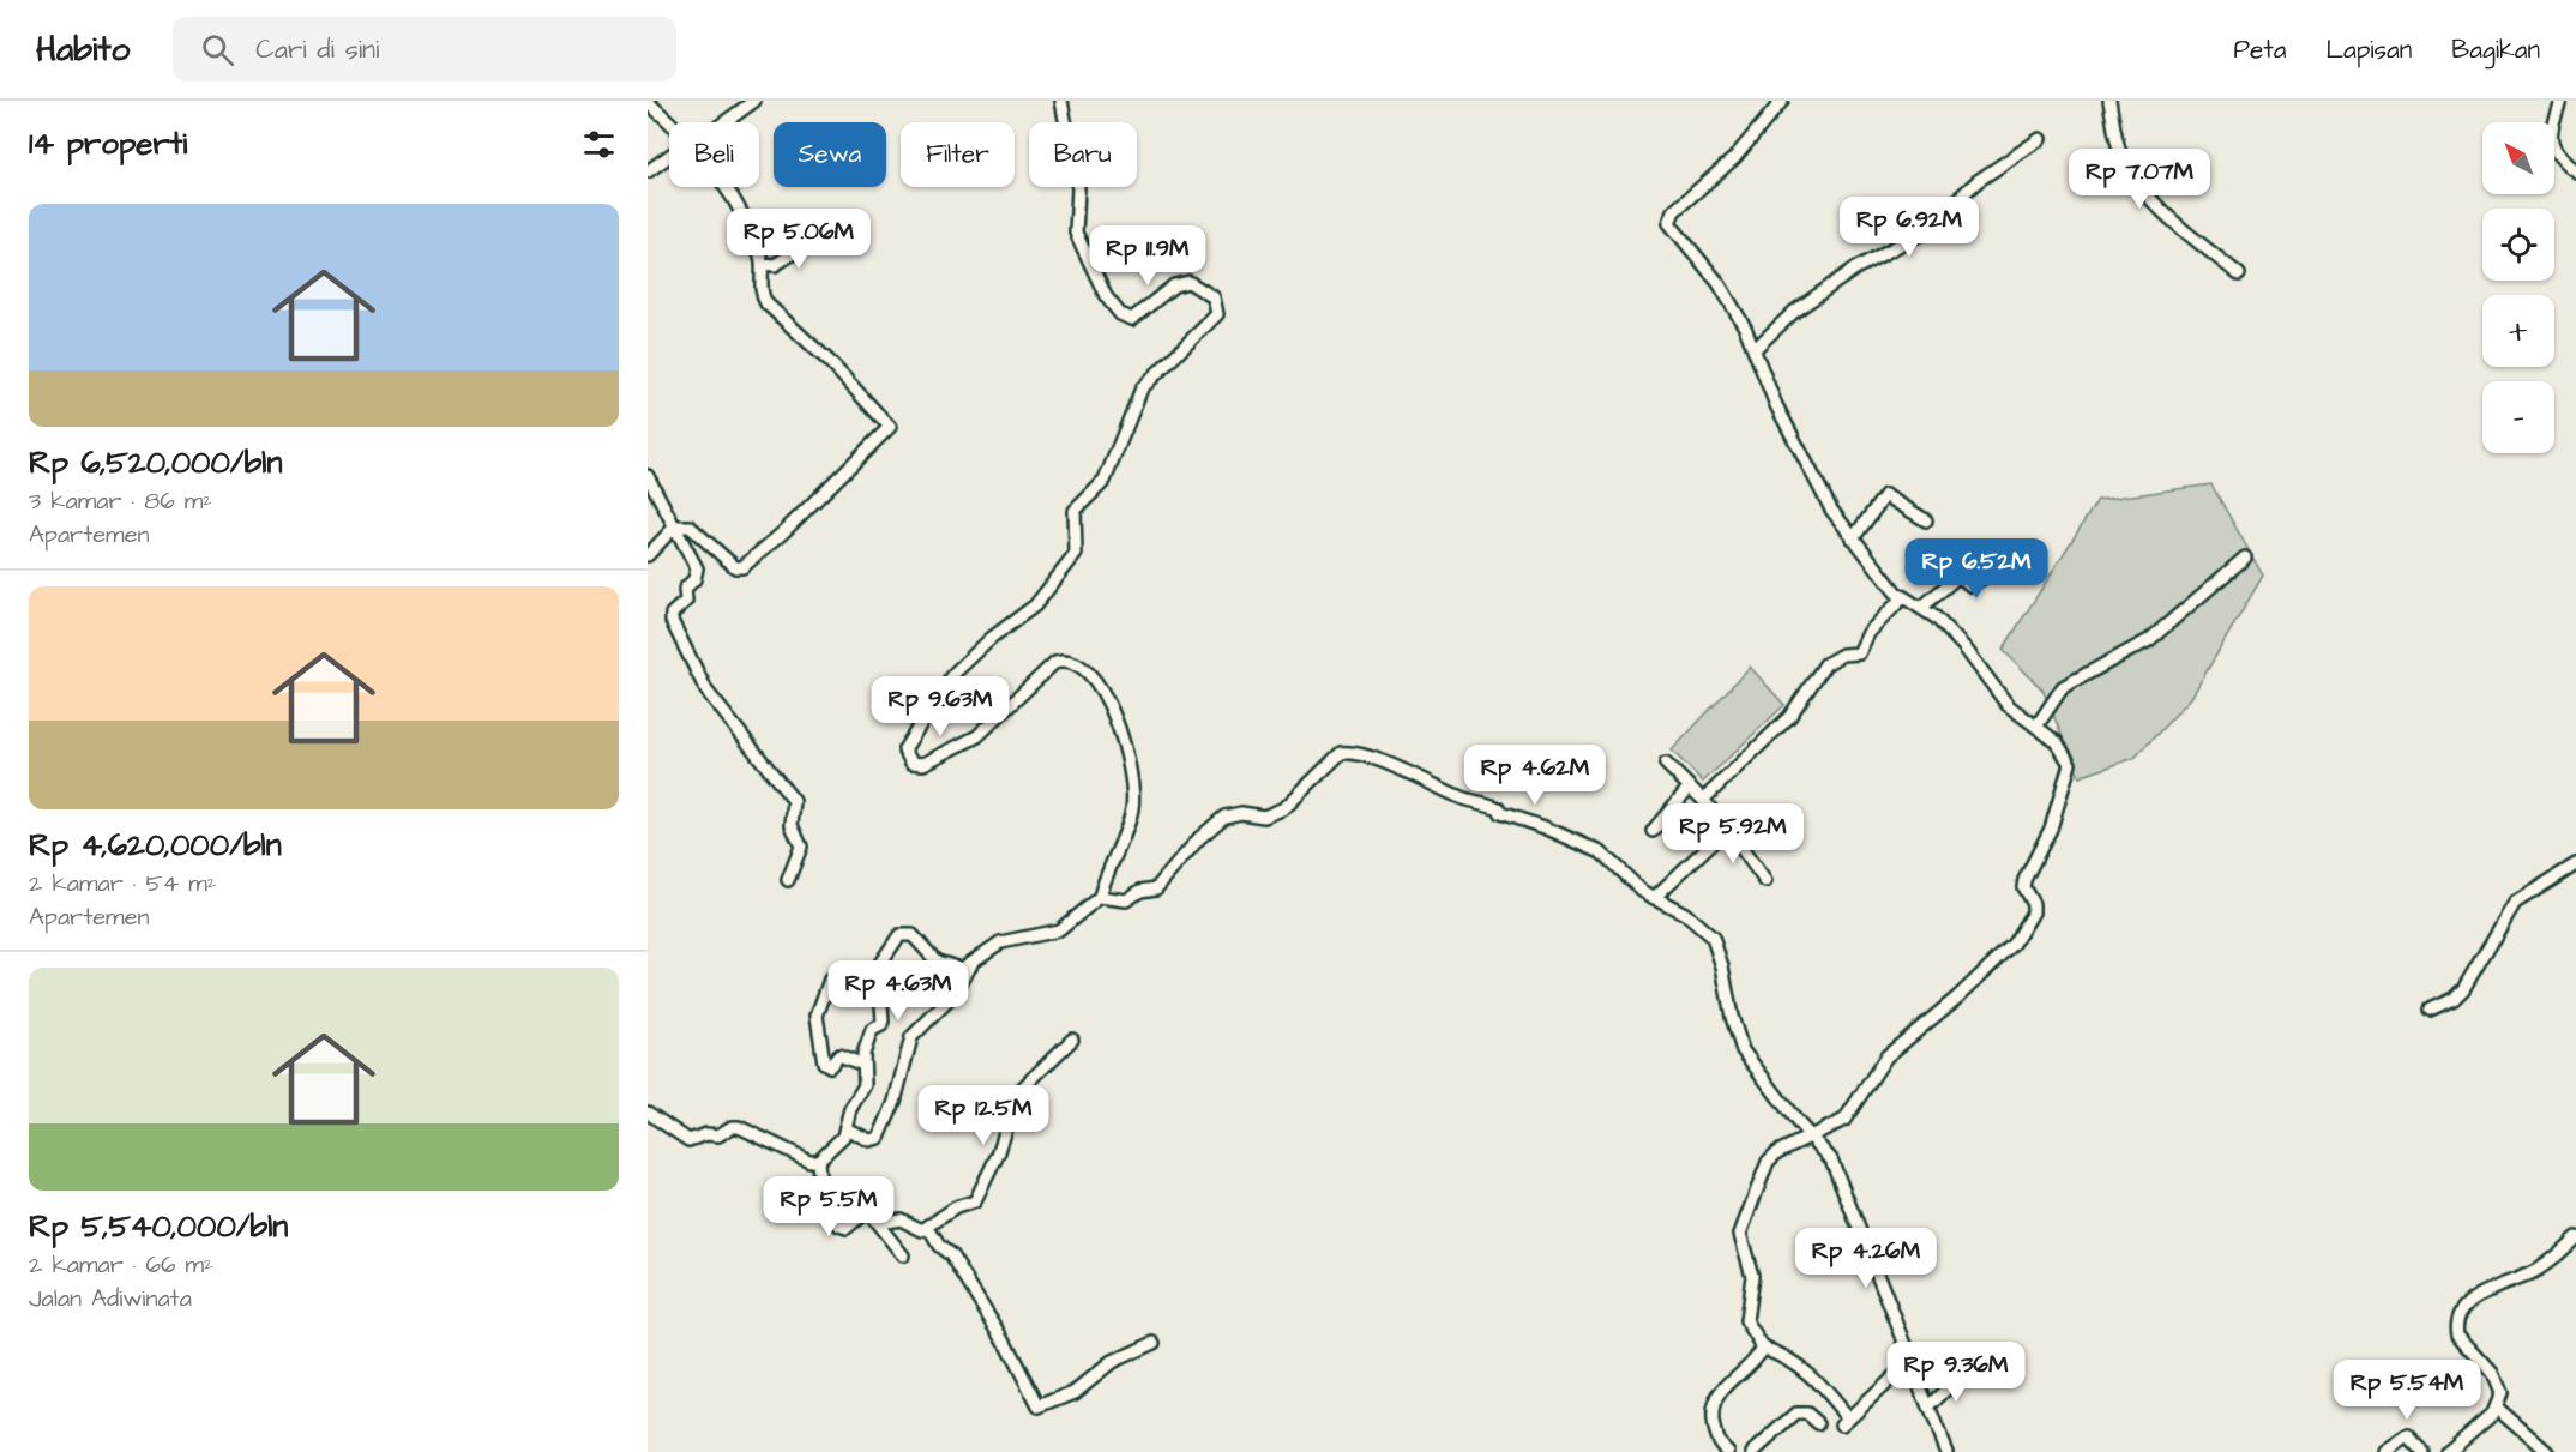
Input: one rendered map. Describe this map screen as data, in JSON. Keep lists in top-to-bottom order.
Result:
{
  "north": "top left",
  "page": {
    "header": "Habito",
    "search": "Cari di sini",
    "nav": ["Peta", "Lapisan", "Bagikan"],
    "heading": "14 properti",
    "map_buttons": ["+", "−"],
    "chip": [
      "Beli",
      "Sewa",
      "Filter",
      "Baru"
    ],
    "price": [
      "Rp 7.07M",
      "Rp 6.92M",
      "Rp 5.06M",
      "Rp 11.9M",
      "Rp 6.52M",
      "Rp 9.63M",
      "Rp 4.62M",
      "Rp 5.92M",
      "Rp 4.63M",
      "Rp 12.5M",
      "Rp 5.5M",
      "Rp 4.26M",
      "Rp 9.36M",
      "Rp 5.54M"
    ],
    "list": [
      {
        "name": "Rp 6,520,000/bln",
        "note": "3 kamar · 86 m² · Apartemen"
      },
      {
        "name": "Rp 4,620,000/bln",
        "note": "2 kamar · 54 m² · Apartemen"
      },
      {
        "name": "Rp 5,540,000/bln",
        "note": "2 kamar · 66 m² · Jalan Adiwinata"
      }
    ]
  }
}
